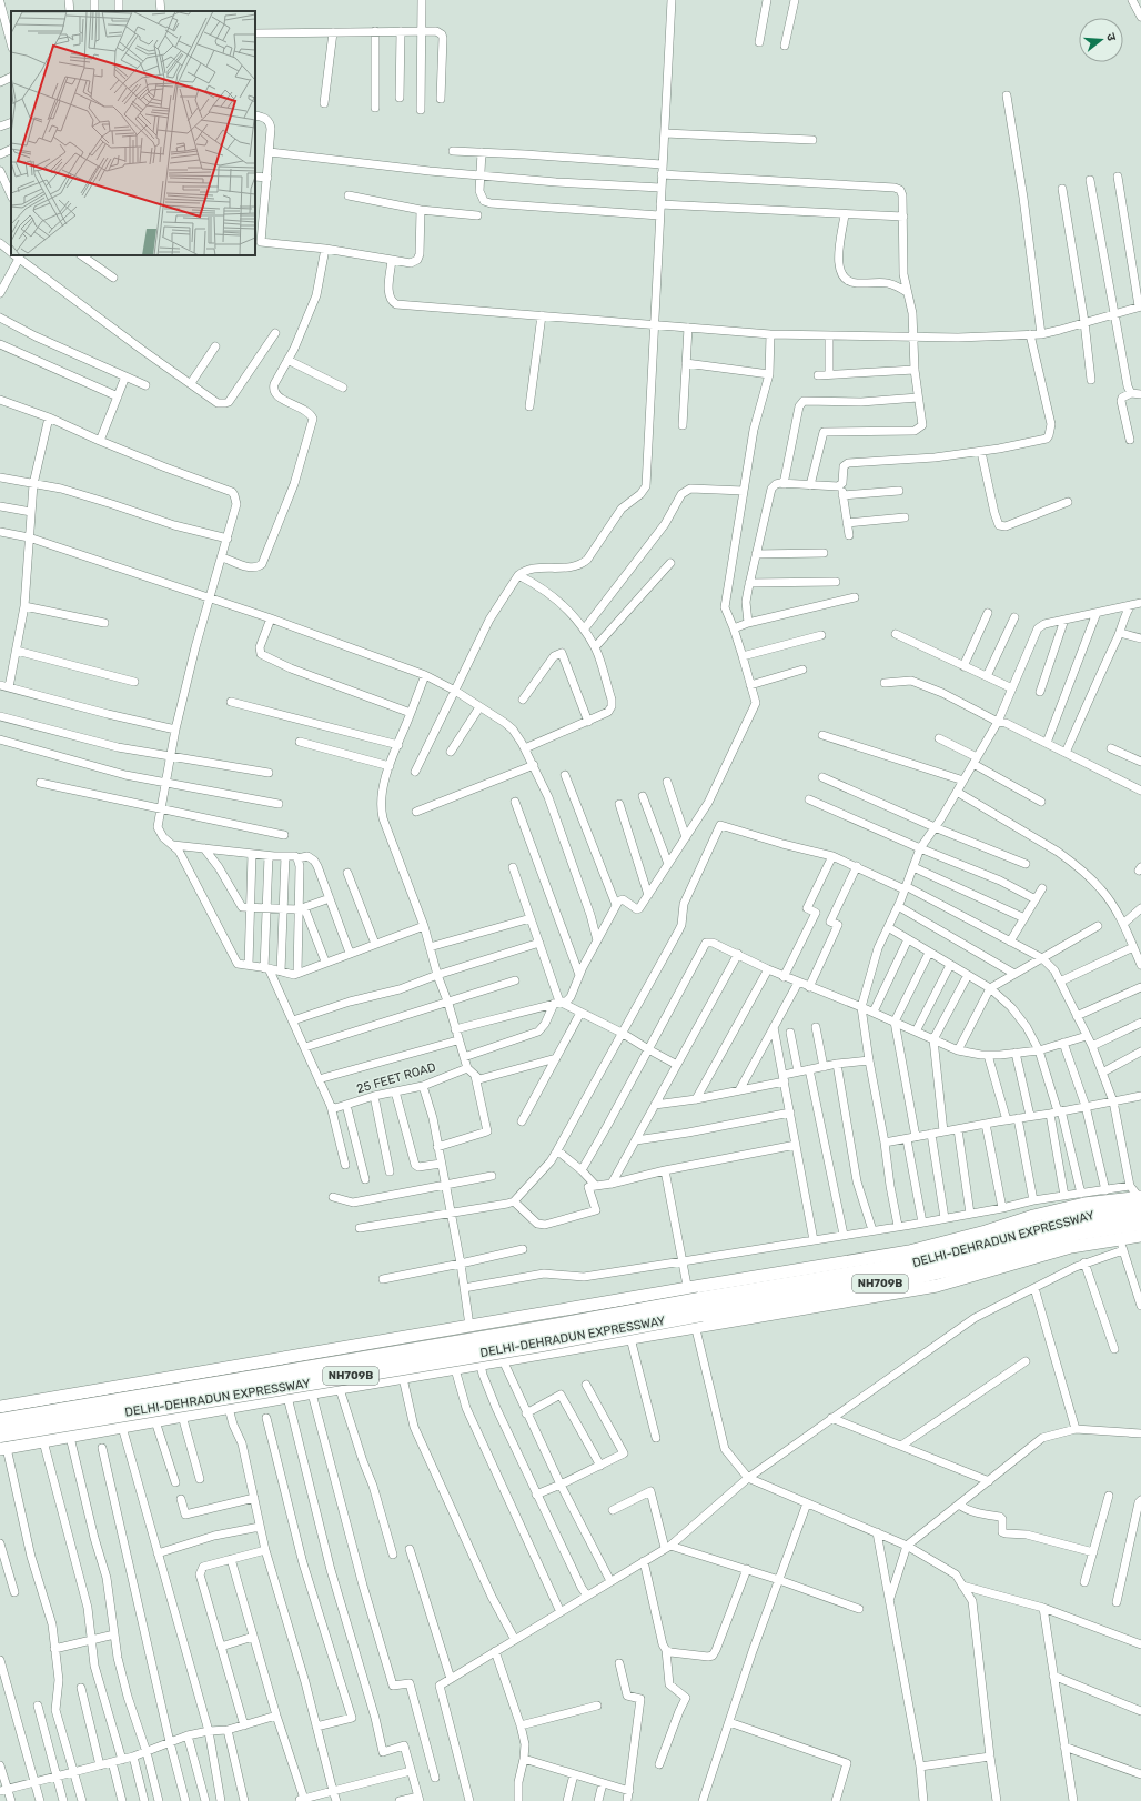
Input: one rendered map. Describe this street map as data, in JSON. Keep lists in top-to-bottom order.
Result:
{
  "streets": {
    "highway": ["DELHI-DEHRADUN EXPRESSWAY", "NH709B"],
    "street": ["25 FEET ROAD"]
  },
  "north": "right"
}
